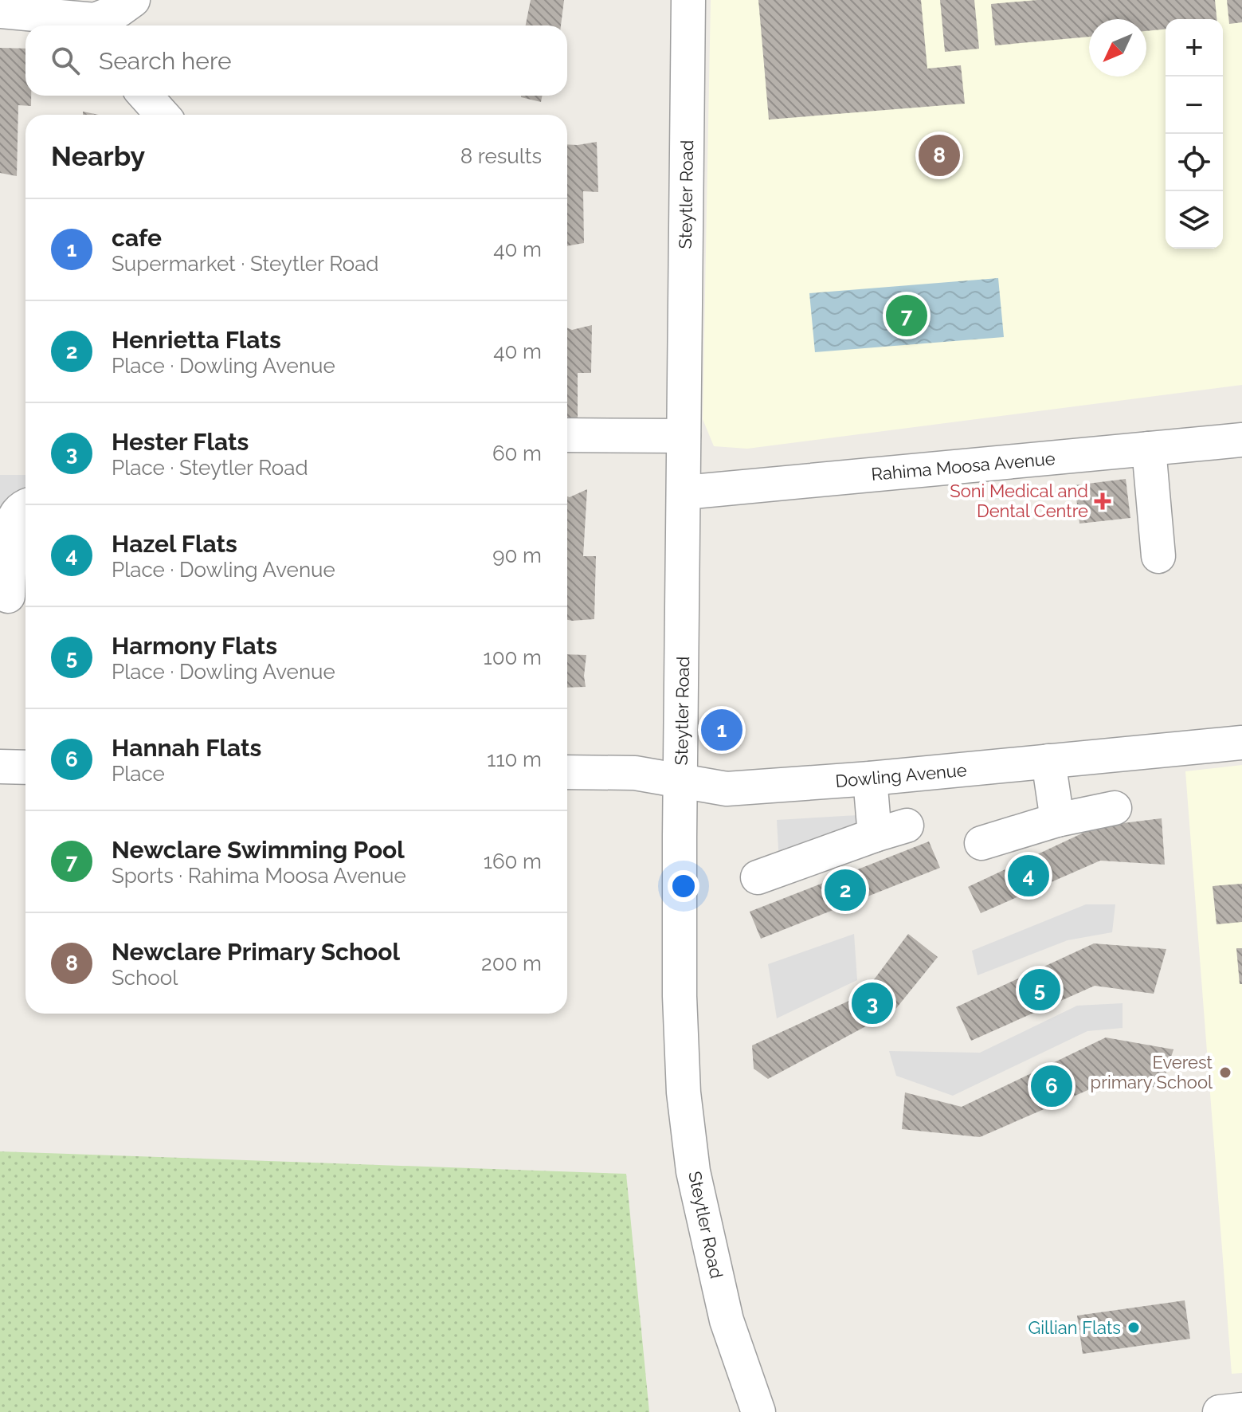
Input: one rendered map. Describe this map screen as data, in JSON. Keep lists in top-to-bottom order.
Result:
{
  "streets": {
    "street": ["Steytler Road", "Rahima Moosa Avenue", "Dowling Avenue"]
  },
  "crossings": [
    ["Steytler Road", "Rahima Moosa Avenue"],
    ["Steytler Road", "Dowling Avenue"]
  ],
  "places": {
    "health": ["Soni Medical and Dental Centre"],
    "other": ["Everest primary School", "Gillian Flats"]
  },
  "north": "bottom left",
  "page": {
    "map_buttons": ["+", "−"],
    "search": "Search here",
    "heading": ["Nearby", "8 results"],
    "pins": [
      "8",
      "7",
      "1",
      "4",
      "2",
      "5",
      "3",
      "6"
    ],
    "list": [
      {
        "mark": "1",
        "name": "cafe",
        "note": "Supermarket · Steytler Road",
        "value": "40 m"
      },
      {
        "mark": "2",
        "name": "Henrietta Flats",
        "note": "Place · Dowling Avenue",
        "value": "40 m"
      },
      {
        "mark": "3",
        "name": "Hester Flats",
        "note": "Place · Steytler Road",
        "value": "60 m"
      },
      {
        "mark": "4",
        "name": "Hazel Flats",
        "note": "Place · Dowling Avenue",
        "value": "90 m"
      },
      {
        "mark": "5",
        "name": "Harmony Flats",
        "note": "Place · Dowling Avenue",
        "value": "100 m"
      },
      {
        "mark": "6",
        "name": "Hannah Flats",
        "note": "Place",
        "value": "110 m"
      },
      {
        "mark": "7",
        "name": "Newclare Swimming Pool",
        "note": "Sports · Rahima Moosa Avenue",
        "value": "160 m"
      },
      {
        "mark": "8",
        "name": "Newclare Primary School",
        "note": "School",
        "value": "200 m"
      }
    ]
  }
}
